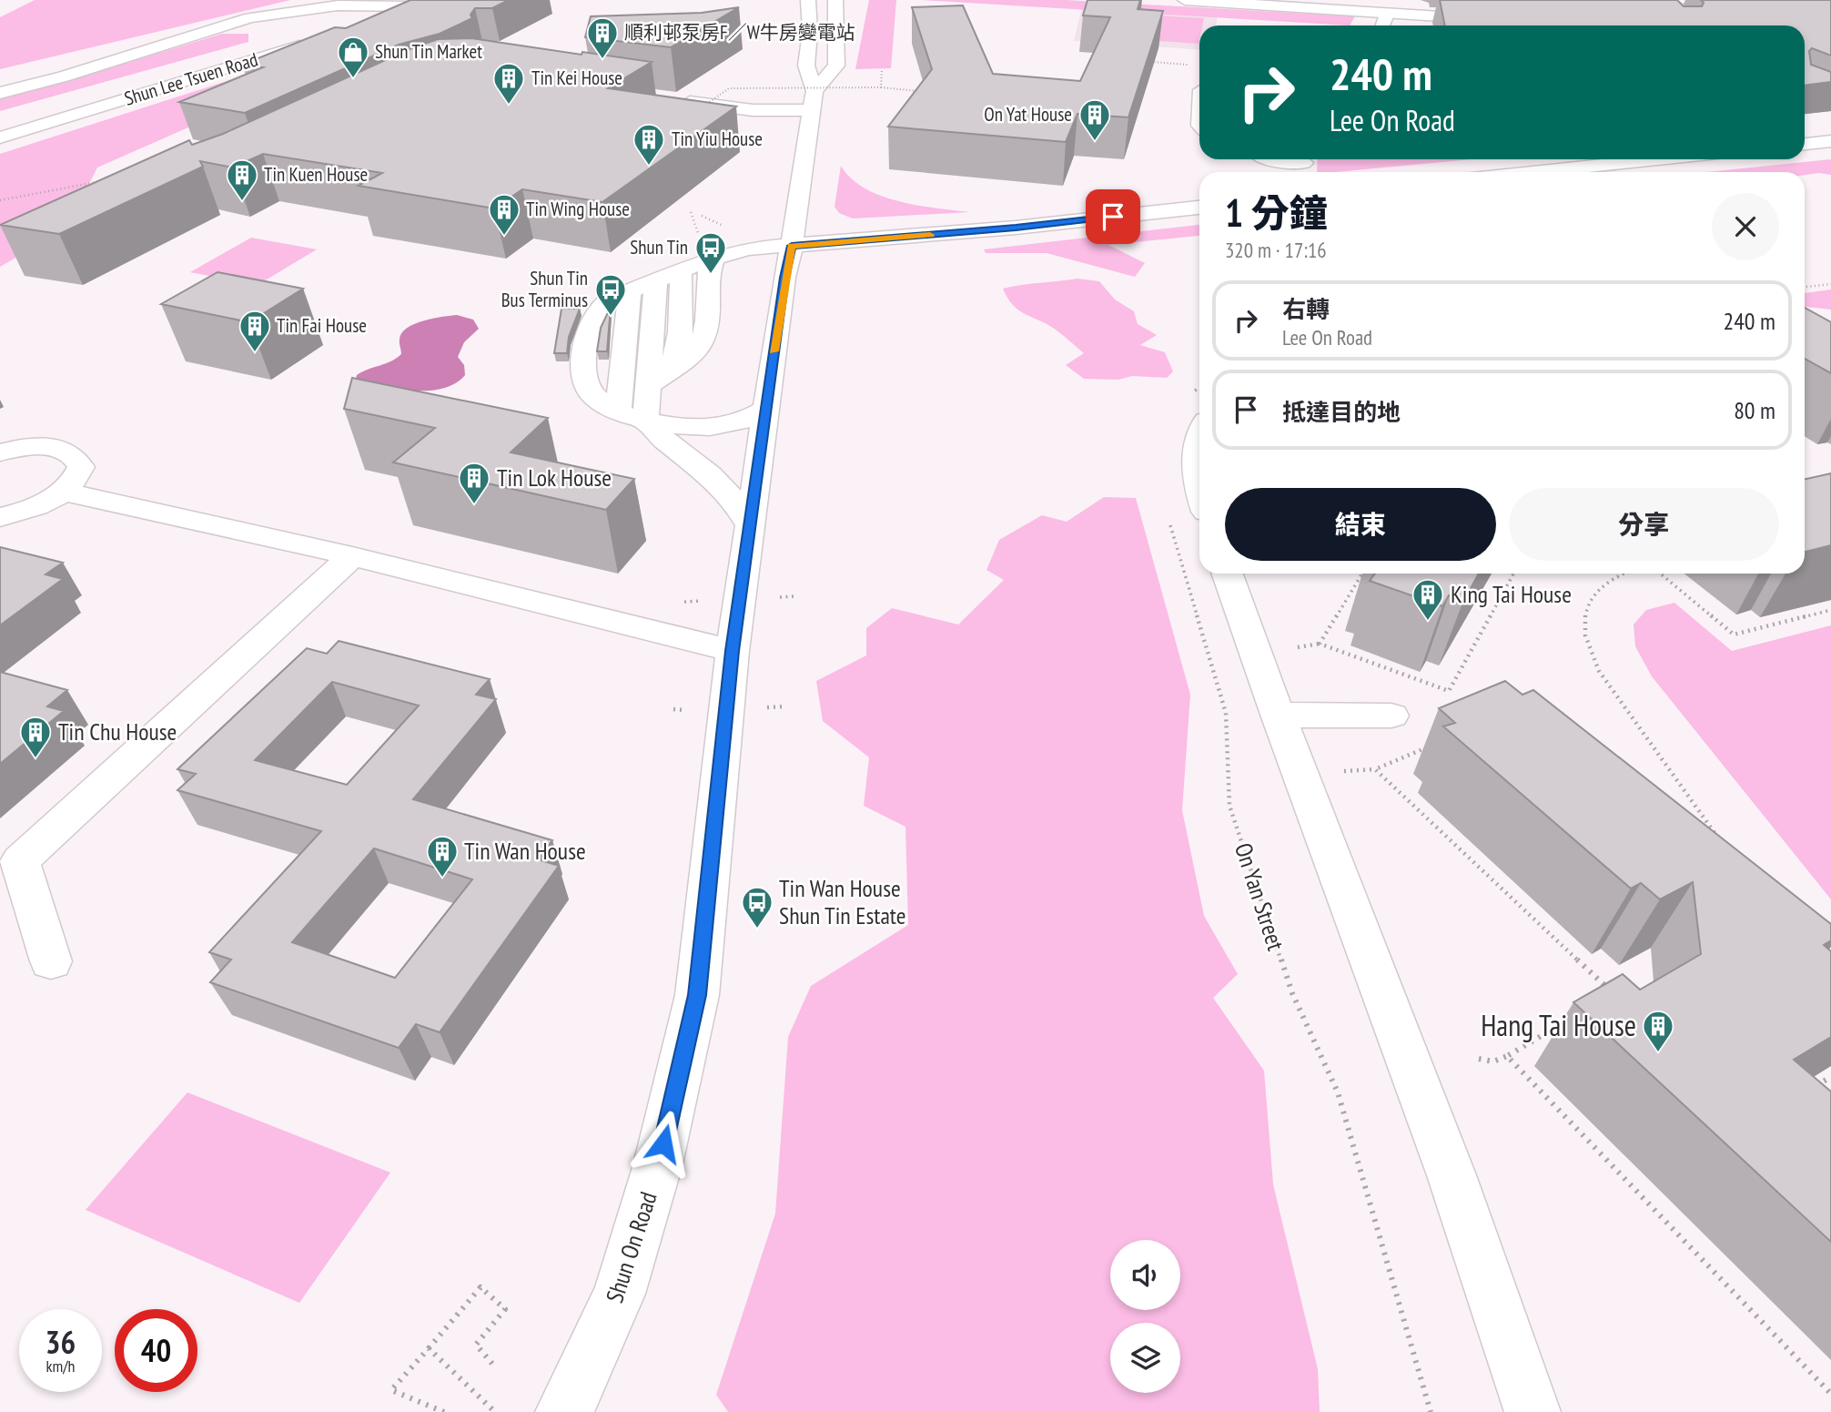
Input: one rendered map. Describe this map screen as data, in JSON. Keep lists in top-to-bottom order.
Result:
{
  "streets": {
    "street": ["Shun Lee Tsuen Road", "Shun On Road"],
    "path": ["On Yan Street"]
  },
  "places": {
    "building": [
      "順利邨泵房F／W牛房變電站",
      "Tin Kei House",
      "On Yat House",
      "Tin Yiu House",
      "Tin Kuen House",
      "Tin Wing House",
      "Tin Fai House",
      "Tin Lok House",
      "King Tai House",
      "Tin Chu House",
      "Tin Wan House",
      "Hang Tai House"
    ],
    "shop": ["Shun Tin Market"],
    "bus stop": ["Shun Tin", "Shun Tin Bus Terminus", "Tin Wan House Shun Tin Estate"]
  },
  "page": {
    "turn": ["240 m", "Lee On Road"],
    "heading": ["1 分鐘", "320 m · 17:16"],
    "list": [
      {
        "name": "右轉",
        "note": "Lee On Road",
        "value": "240 m"
      },
      {
        "name": "抵達目的地",
        "value": "80 m"
      }
    ],
    "buttons": ["結束", "分享"],
    "speed": "36 km/h",
    "limit": "40"
  }
}
